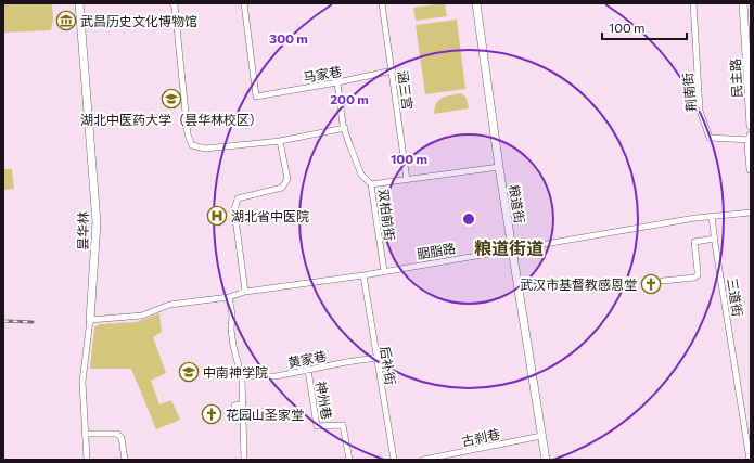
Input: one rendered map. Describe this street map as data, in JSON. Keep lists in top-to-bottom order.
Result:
{
  "streets": {
    "street": [
      "马家巷",
      "民主路",
      "涵三宫",
      "荆南街",
      "粮道街",
      "双柏前街",
      "昙华林",
      "胭脂路",
      "三道街",
      "黄家巷",
      "后补街",
      "神州巷",
      "古刹巷"
    ]
  },
  "crossings": [
    ["马家巷", "涵三宫"],
    ["涵三宫", "双柏前街"],
    ["粮道街", "双柏前街"],
    ["粮道街", "胭脂路"],
    ["粮道街", "古刹巷"],
    ["双柏前街", "胭脂路"],
    ["昙华林", "胭脂路"],
    ["胭脂路", "三道街"],
    ["胭脂路", "后补街"],
    ["黄家巷", "后补街"],
    ["黄家巷", "神州巷"]
  ],
  "districts": ["粮道街道"],
  "places": {
    "museum": ["武昌历史文化博物馆"],
    "school or university": ["湖北中医药大学（昙华林校区）", "中南神学院"],
    "hospital": ["湖北省中医院"],
    "church": ["武汉市基督教感恩堂", "花园山圣家堂"]
  },
  "scale_bar": "100 m",
  "rings": ["300 m", "200 m", "100 m"]
}
